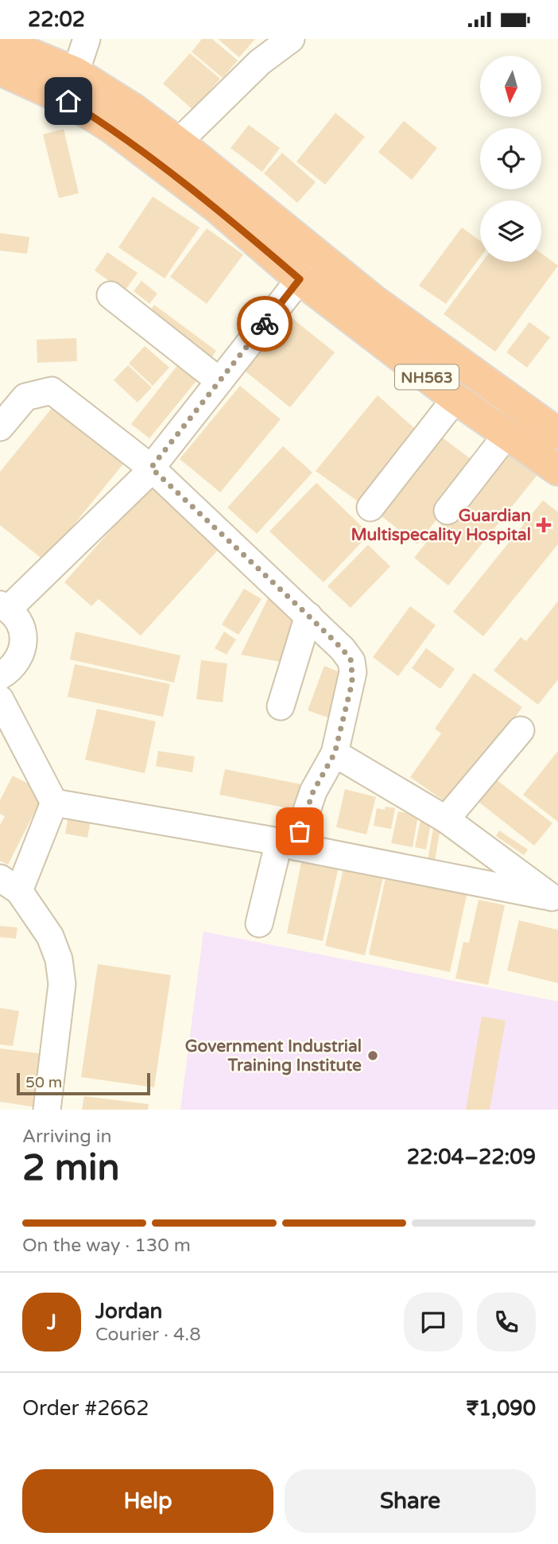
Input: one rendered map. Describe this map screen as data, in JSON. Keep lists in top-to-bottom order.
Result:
{
  "streets": {
    "highway": ["NH563"]
  },
  "places": {
    "health": ["Guardian Multispecality Hospital"],
    "other": ["Government Industrial Training Institute"]
  },
  "scale_bar": "50 m",
  "north": "bottom",
  "page": {
    "status": "22:02",
    "scale": "50 m",
    "heading": ["2 min", "Arriving in", "22:04–22:09"],
    "panel": [
      "Jordan",
      "Courier · 4.8",
      "Order #2662",
      "₹1,090"
    ],
    "bar": "On the way · 130 m",
    "round": "J",
    "buttons": ["Help", "Share"]
  }
}
